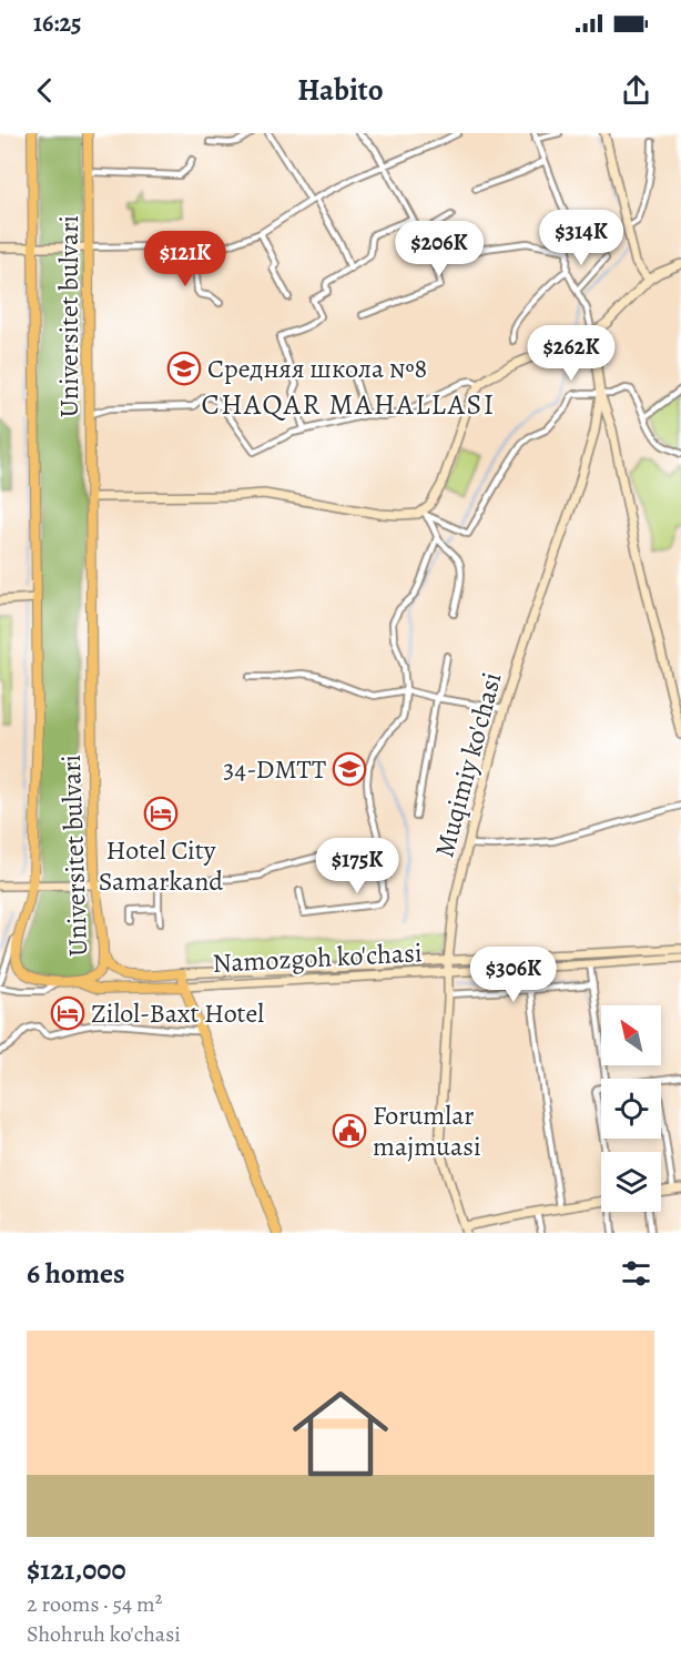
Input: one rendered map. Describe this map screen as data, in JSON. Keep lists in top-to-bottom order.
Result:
{
  "streets": {
    "main road": ["Universitet bulvari", "Muqimiy ko'chasi", "Namozgoh ko'chasi"]
  },
  "crossings": [
    ["Universitet bulvari", "Namozgoh ko'chasi"],
    ["Muqimiy ko'chasi", "Namozgoh ko'chasi"]
  ],
  "districts": ["CHAQAR MAHALLASI"],
  "places": {
    "school or university": ["Средняя школа №8", "34-DMTT"],
    "hotel": ["Hotel City Samarkand", "Zilol-Baxt Hotel"],
    "public building": ["Forumlar majmuasi"]
  },
  "north": "top left",
  "page": {
    "status": "16:25",
    "header": "Habito",
    "price": [
      "$314K",
      "$206K",
      "$121K",
      "$262K",
      "$175K",
      "$306K"
    ],
    "heading": "6 homes",
    "list": [
      {
        "name": "$121,000",
        "note": "2 rooms · 54 m² · Shohruh ko'chasi"
      }
    ]
  }
}
